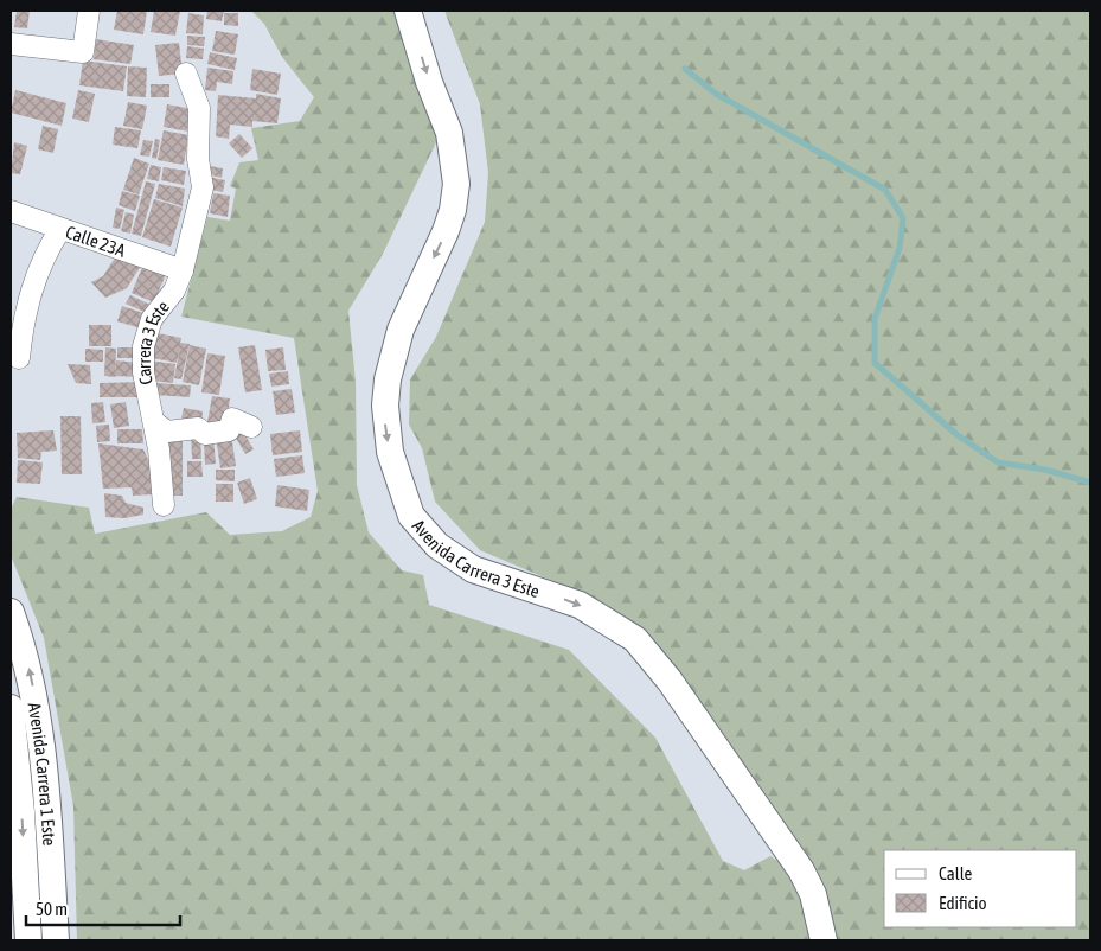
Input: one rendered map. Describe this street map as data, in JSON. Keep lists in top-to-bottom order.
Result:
{
  "streets": {
    "main road": ["Avenida Carrera 3 Este", "Avenida Carrera 1 Este"],
    "street": ["Calle 23A", "Carrera 3 Este"]
  },
  "crossings": [
    ["Calle 23A", "Carrera 3 Este"]
  ],
  "one_way": ["Avenida Carrera 3 Este"],
  "legend": ["Calle", "Edificio"],
  "scale_bar": "50 m"
}
